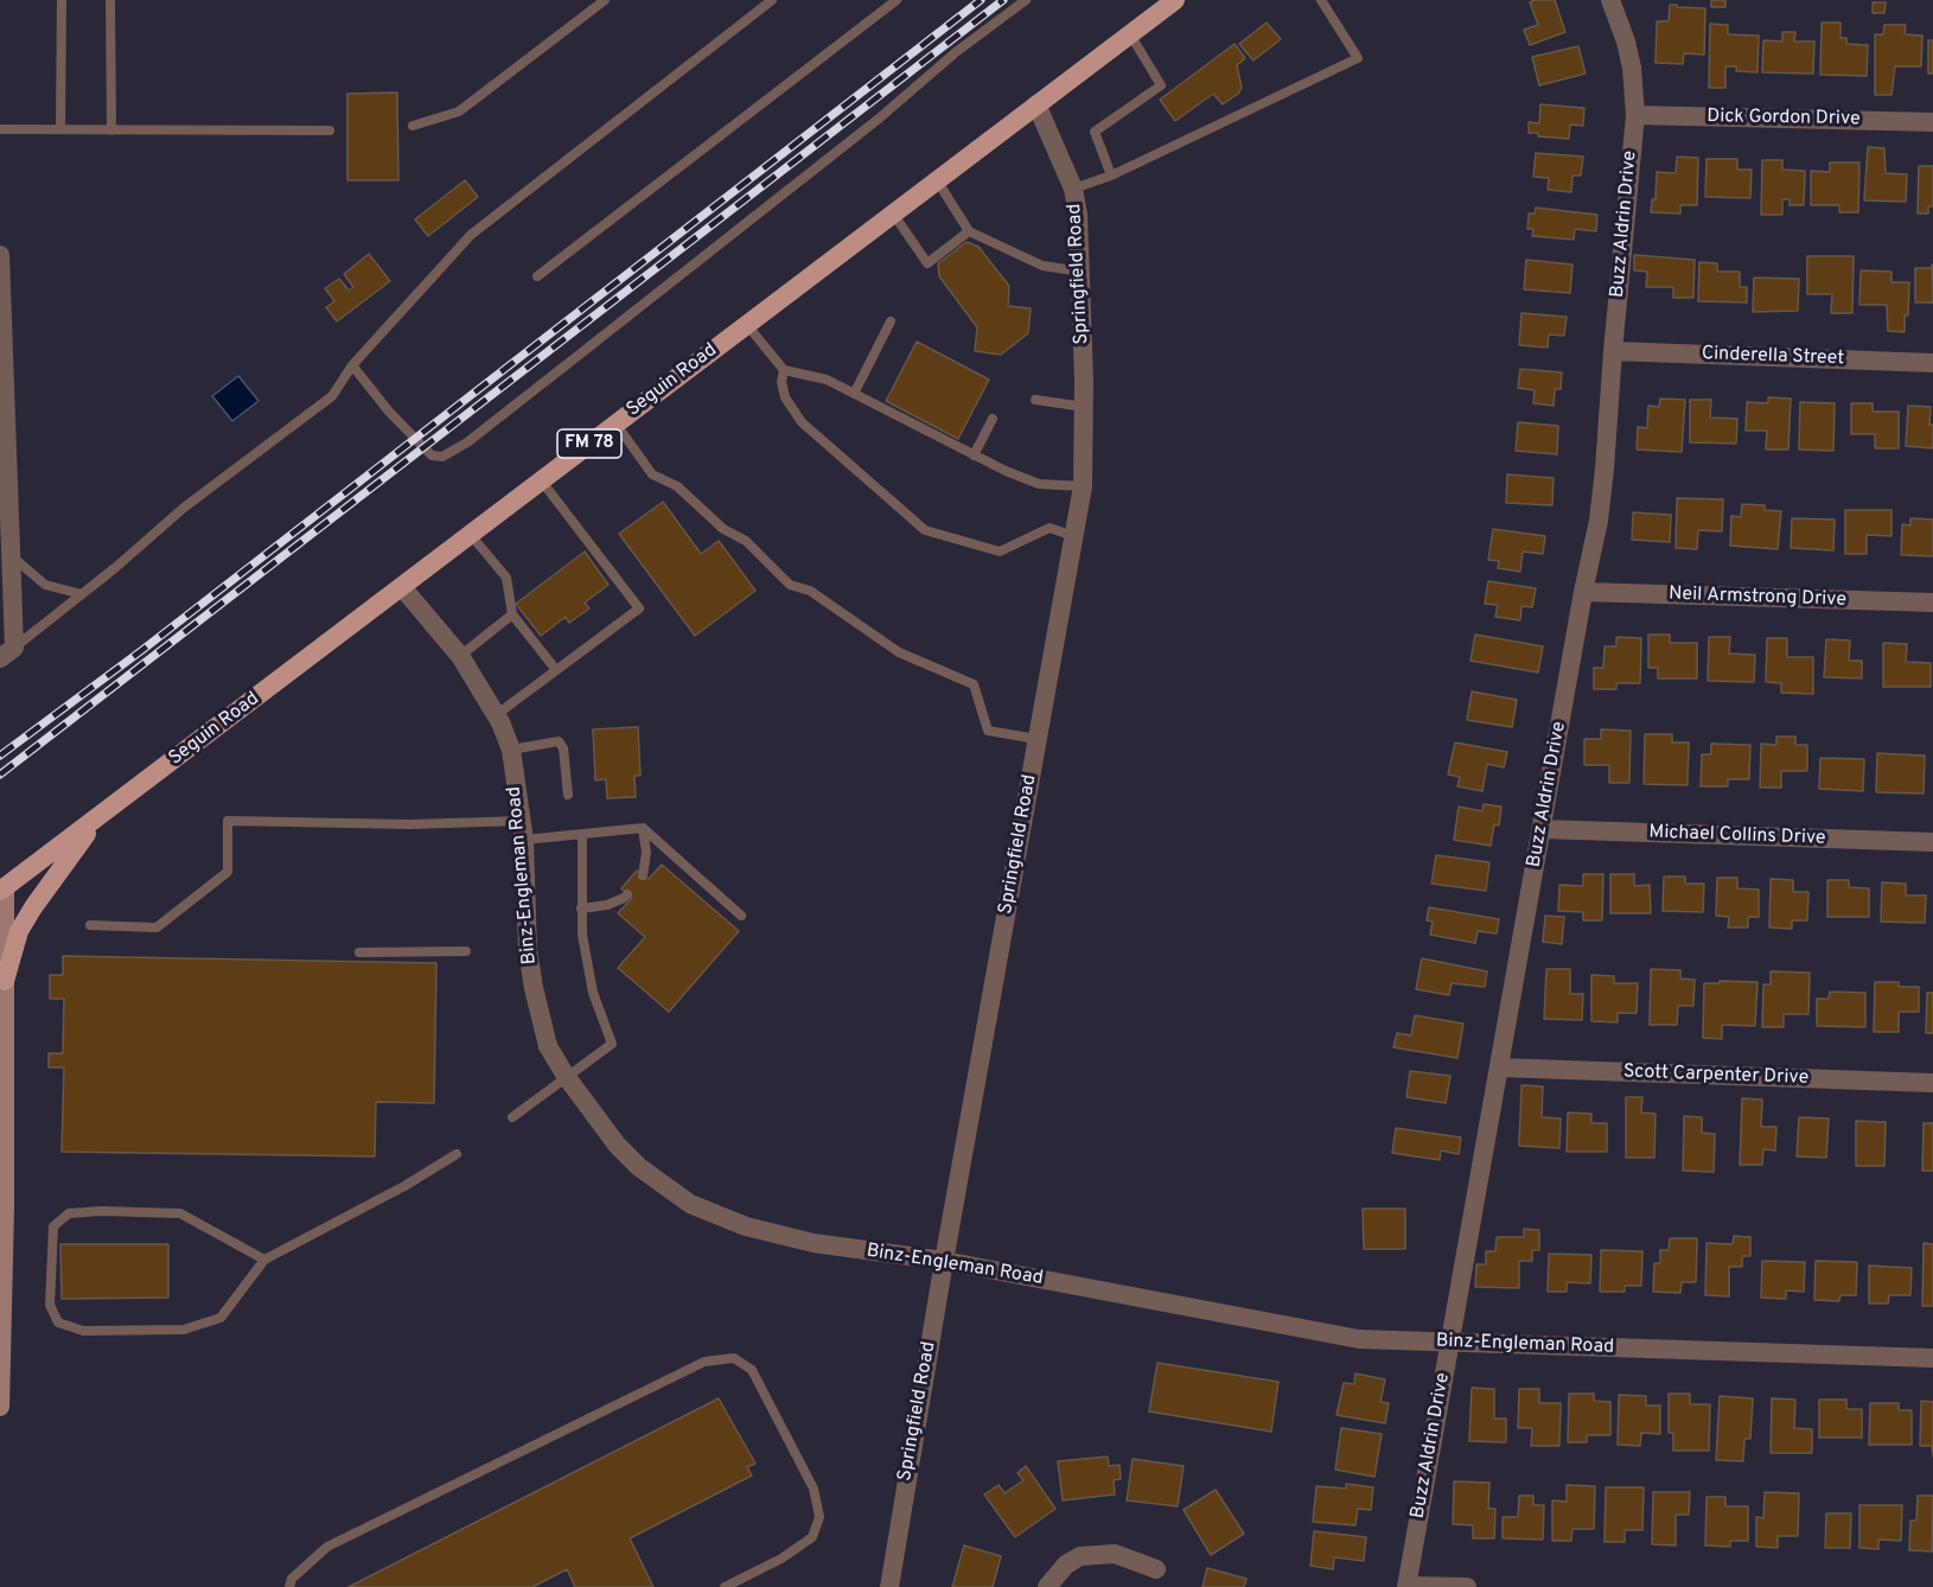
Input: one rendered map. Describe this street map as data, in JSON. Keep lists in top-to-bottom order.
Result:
{
  "streets": {
    "main road": ["Seguin Road", "FM 78"],
    "street": [
      "Dick Gordon Drive",
      "Buzz Aldrin Drive",
      "Springfield Road",
      "Cinderella Street",
      "Neil Armstrong Drive",
      "Michael Collins Drive",
      "Binz-Engleman Road",
      "Scott Carpenter Drive"
    ]
  },
  "crossings": [
    ["Dick Gordon Drive", "Buzz Aldrin Drive"],
    ["Buzz Aldrin Drive", "Cinderella Street"],
    ["Buzz Aldrin Drive", "Neil Armstrong Drive"],
    ["Buzz Aldrin Drive", "Michael Collins Drive"],
    ["Buzz Aldrin Drive", "Binz-Engleman Road"],
    ["Buzz Aldrin Drive", "Scott Carpenter Drive"],
    ["Springfield Road", "Seguin Road"],
    ["Springfield Road", "Binz-Engleman Road"],
    ["Seguin Road", "Binz-Engleman Road"]
  ]
}
